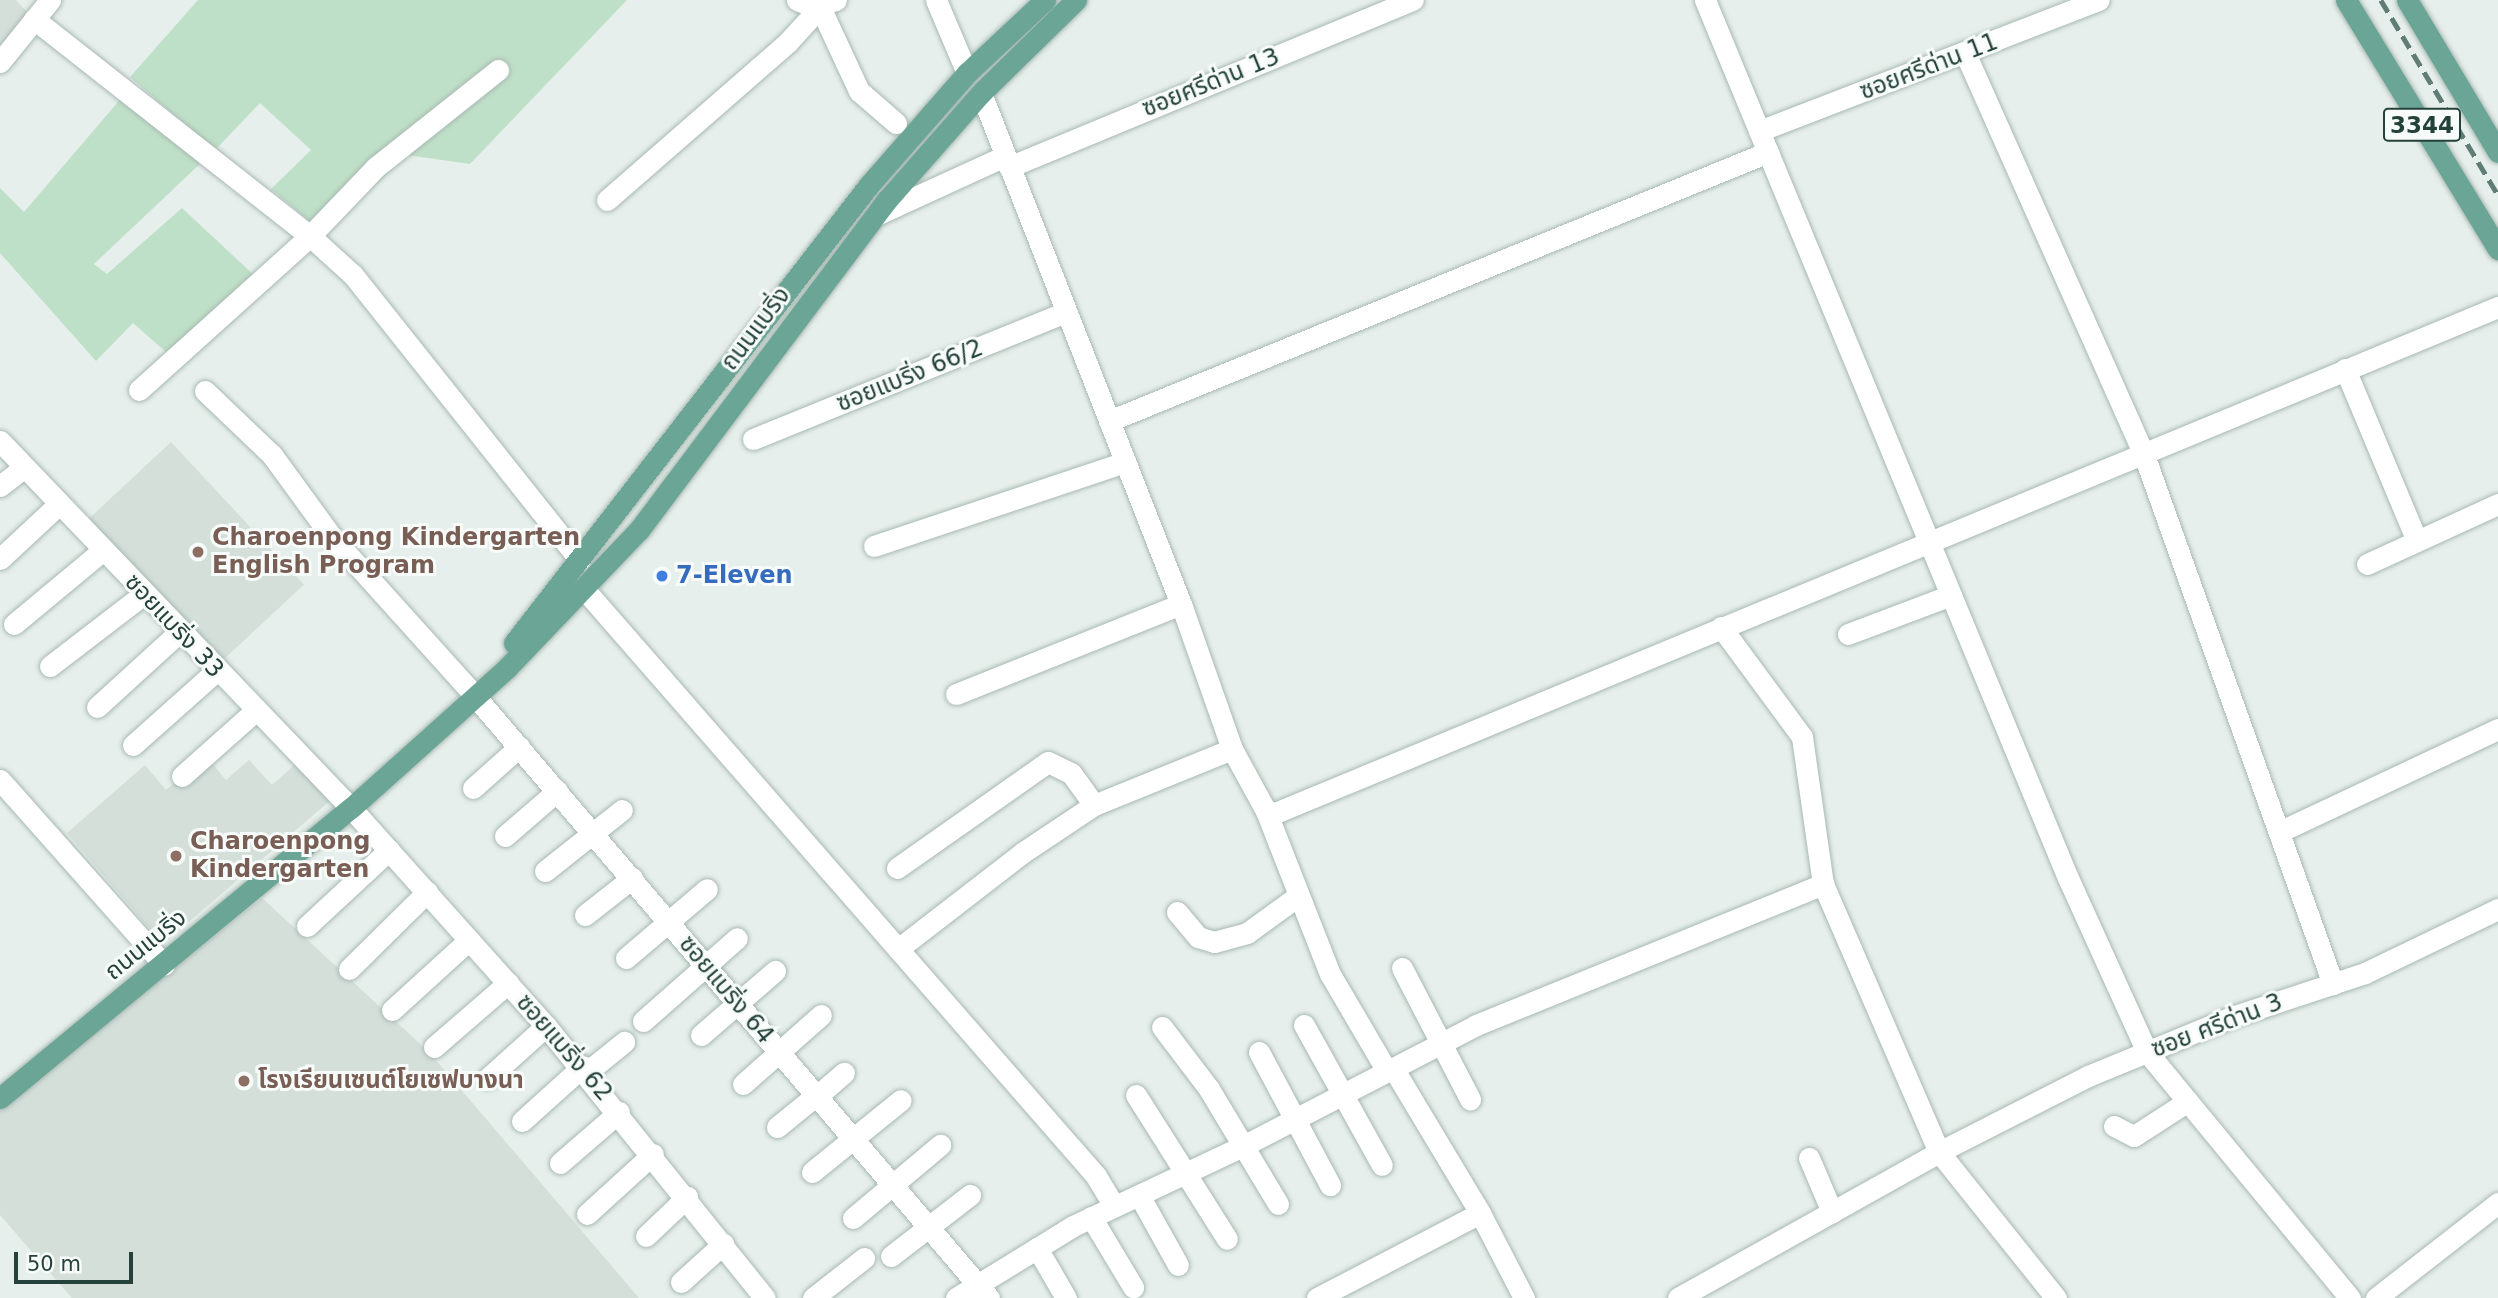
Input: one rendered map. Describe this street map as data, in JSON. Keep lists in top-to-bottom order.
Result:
{
  "streets": {
    "main road": ["3344", "ถนนแบริ่ง"],
    "street": [
      "ซอยศรีด่าน 11",
      "ซอยศรีด่าน 13",
      "ซอยแบริ่ง 66/2",
      "ซอยแบริ่ง 33",
      "ซอยแบริ่ง 64",
      "ซอย ศรีด่าน 3",
      "ซอยแบริ่ง 62"
    ]
  },
  "crossings": [
    ["ซอยศรีด่าน 13", "ถนนแบริ่ง"],
    ["ถนนแบริ่ง", "ซอยแบริ่ง 33"],
    ["ถนนแบริ่ง", "ซอยแบริ่ง 64"],
    ["ถนนแบริ่ง", "ซอยแบริ่ง 62"],
    ["ซอยแบริ่ง 33", "ซอยแบริ่ง 62"]
  ],
  "places": [
    "Charoenpong Kindergarten English Program",
    "7-Eleven",
    "Charoenpong Kindergarten",
    "โรงเรียนเซนต์โยเซฟบางนา"
  ],
  "scale_bar": "50 m"
}
